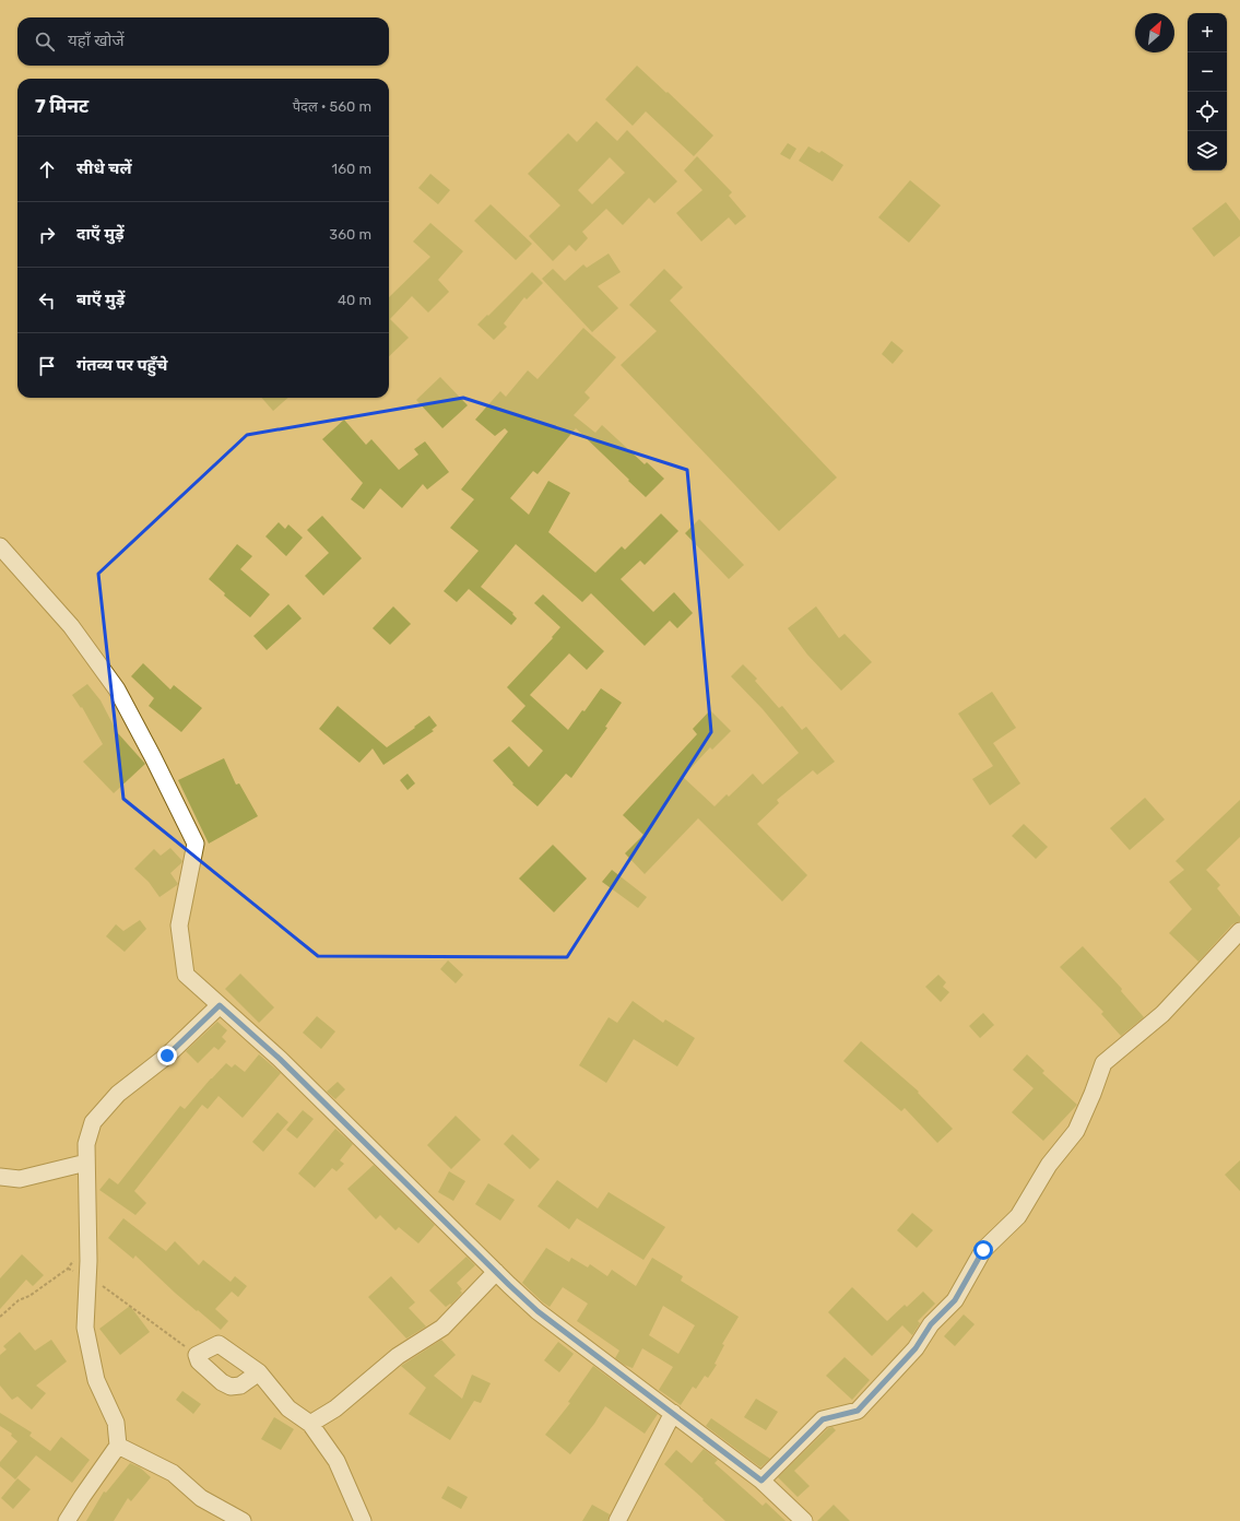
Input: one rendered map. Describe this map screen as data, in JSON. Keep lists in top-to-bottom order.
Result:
{
  "north": "top right",
  "page": {
    "map_buttons": ["+", "−"],
    "search": "यहाँ खोजें",
    "heading": ["7 मिनट", "पैदल · 560 m"],
    "list": [
      ["सीधे चलें", "160 m"],
      ["दाएँ मुड़ें", "360 m"],
      ["बाएँ मुड़ें", "40 m"],
      "गंतव्य पर पहुँचे"
    ]
  }
}
